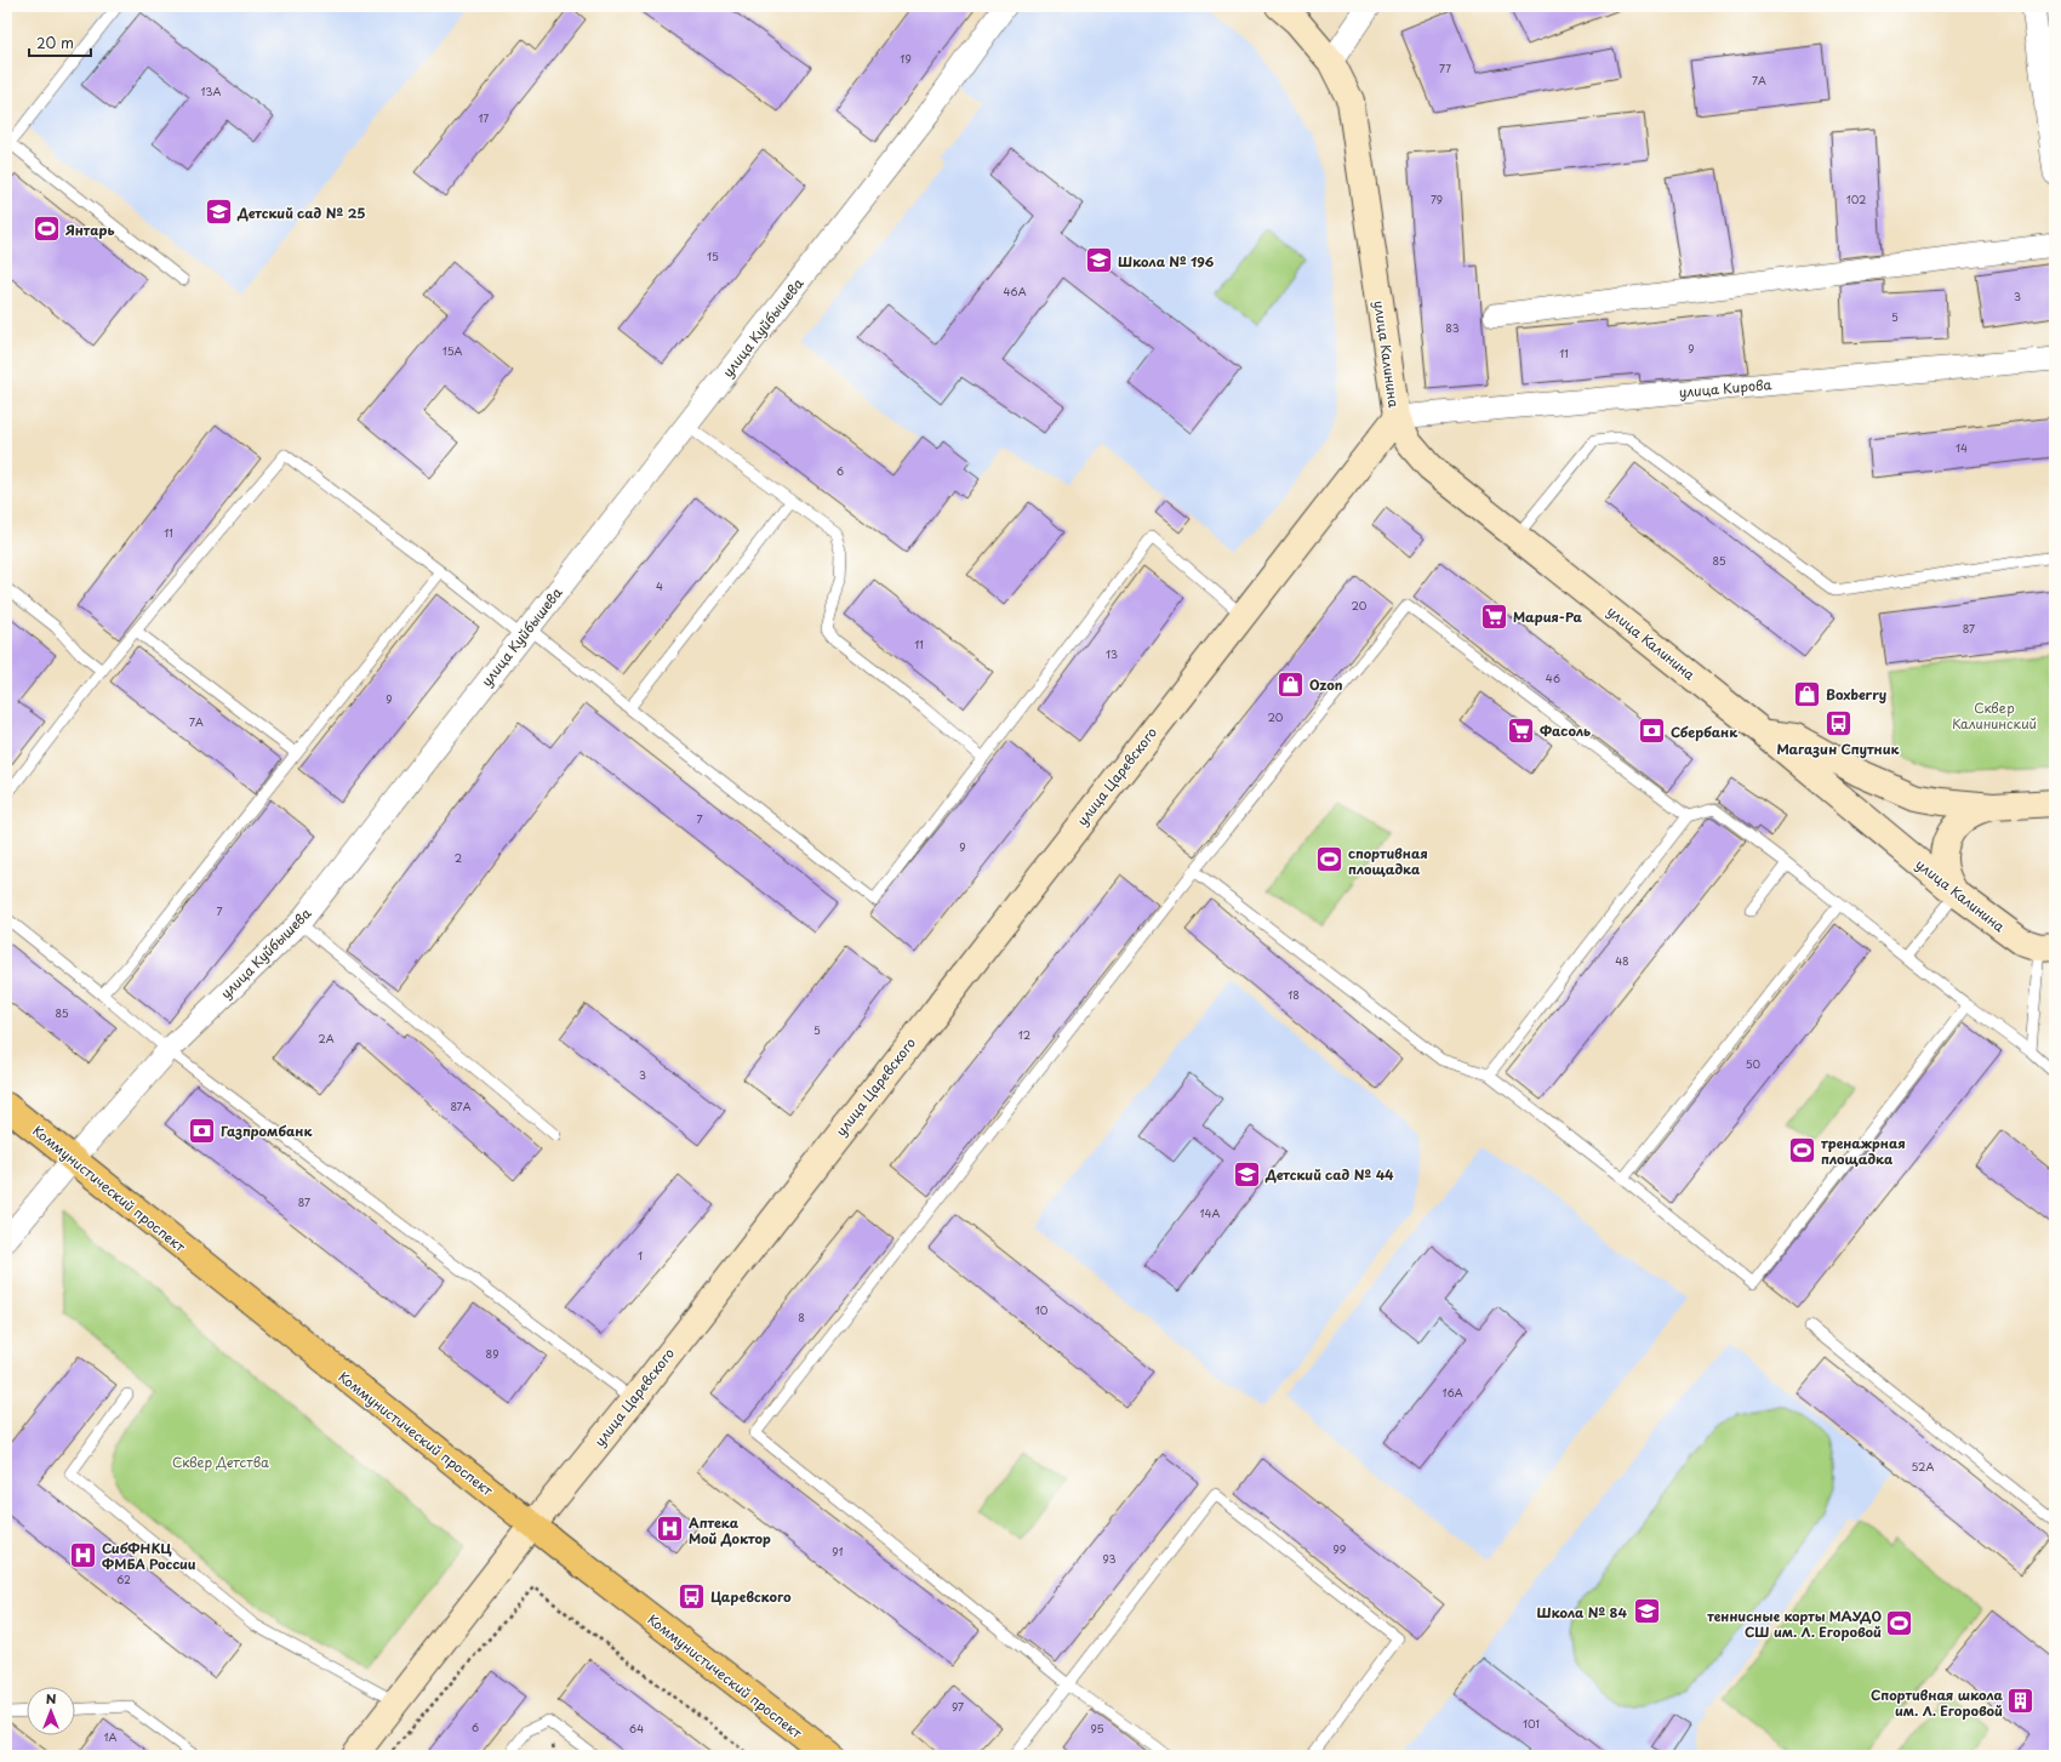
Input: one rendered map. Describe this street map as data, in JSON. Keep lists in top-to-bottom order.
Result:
{
  "streets": {
    "main road": ["улица Калинина", "улица Царевского", "Коммунистический проспект"],
    "street": ["улица Куйбышева", "улица Кирова"]
  },
  "crossings": [
    ["улица Куйбышева", "Коммунистический проспект"],
    ["улица Калинина", "улица Кирова"],
    ["улица Калинина", "улица Царевского"],
    ["улица Кирова", "улица Царевского"],
    ["улица Царевского", "Коммунистический проспект"]
  ],
  "parks": ["Сквер Калининский", "Сквер Детства"],
  "places": {
    "school or university": [
      "Детский сад № 25",
      "Школа № 196",
      "Детский сад № 44",
      "Школа № 84"
    ],
    "sports": [
      "Янтарь",
      "спортивная площадка",
      "тренажрная площадка",
      "теннисные корты МАУДО СШ им. Л. Егоровой"
    ],
    "supermarket": ["Мария-Ра", "Фасоль"],
    "shop": ["Ozon", "Boxberry"],
    "bus stop": ["Магазин Спутник", "Царевского"],
    "bank": ["Сбербанк", "Газпромбанк"],
    "hospital": ["Аптека Мой Доктор", "СибФНКЦ ФМБА России"],
    "building": ["Спортивная школа им. Л. Егоровой"]
  },
  "house_numbers": [
    "19",
    "77",
    "7А",
    "13А",
    "17",
    "79",
    "102",
    "15",
    "46А",
    "3",
    "5",
    "83",
    "9",
    "15А",
    "11",
    "14",
    "6",
    "11",
    "85",
    "4",
    "20",
    "87",
    "11",
    "13",
    "46",
    "9",
    "20",
    "7А",
    "7",
    "9",
    "2",
    "7",
    "48",
    "18",
    "85",
    "5",
    "12",
    "2А",
    "50",
    "3",
    "87А",
    "87",
    "14А",
    "1",
    "10",
    "8",
    "89",
    "16А",
    "52А",
    "99",
    "91",
    "93",
    "62",
    "97",
    "101",
    "6",
    "64",
    "95",
    "1А"
  ],
  "scale_bar": "20 m",
  "north": "top"
}
